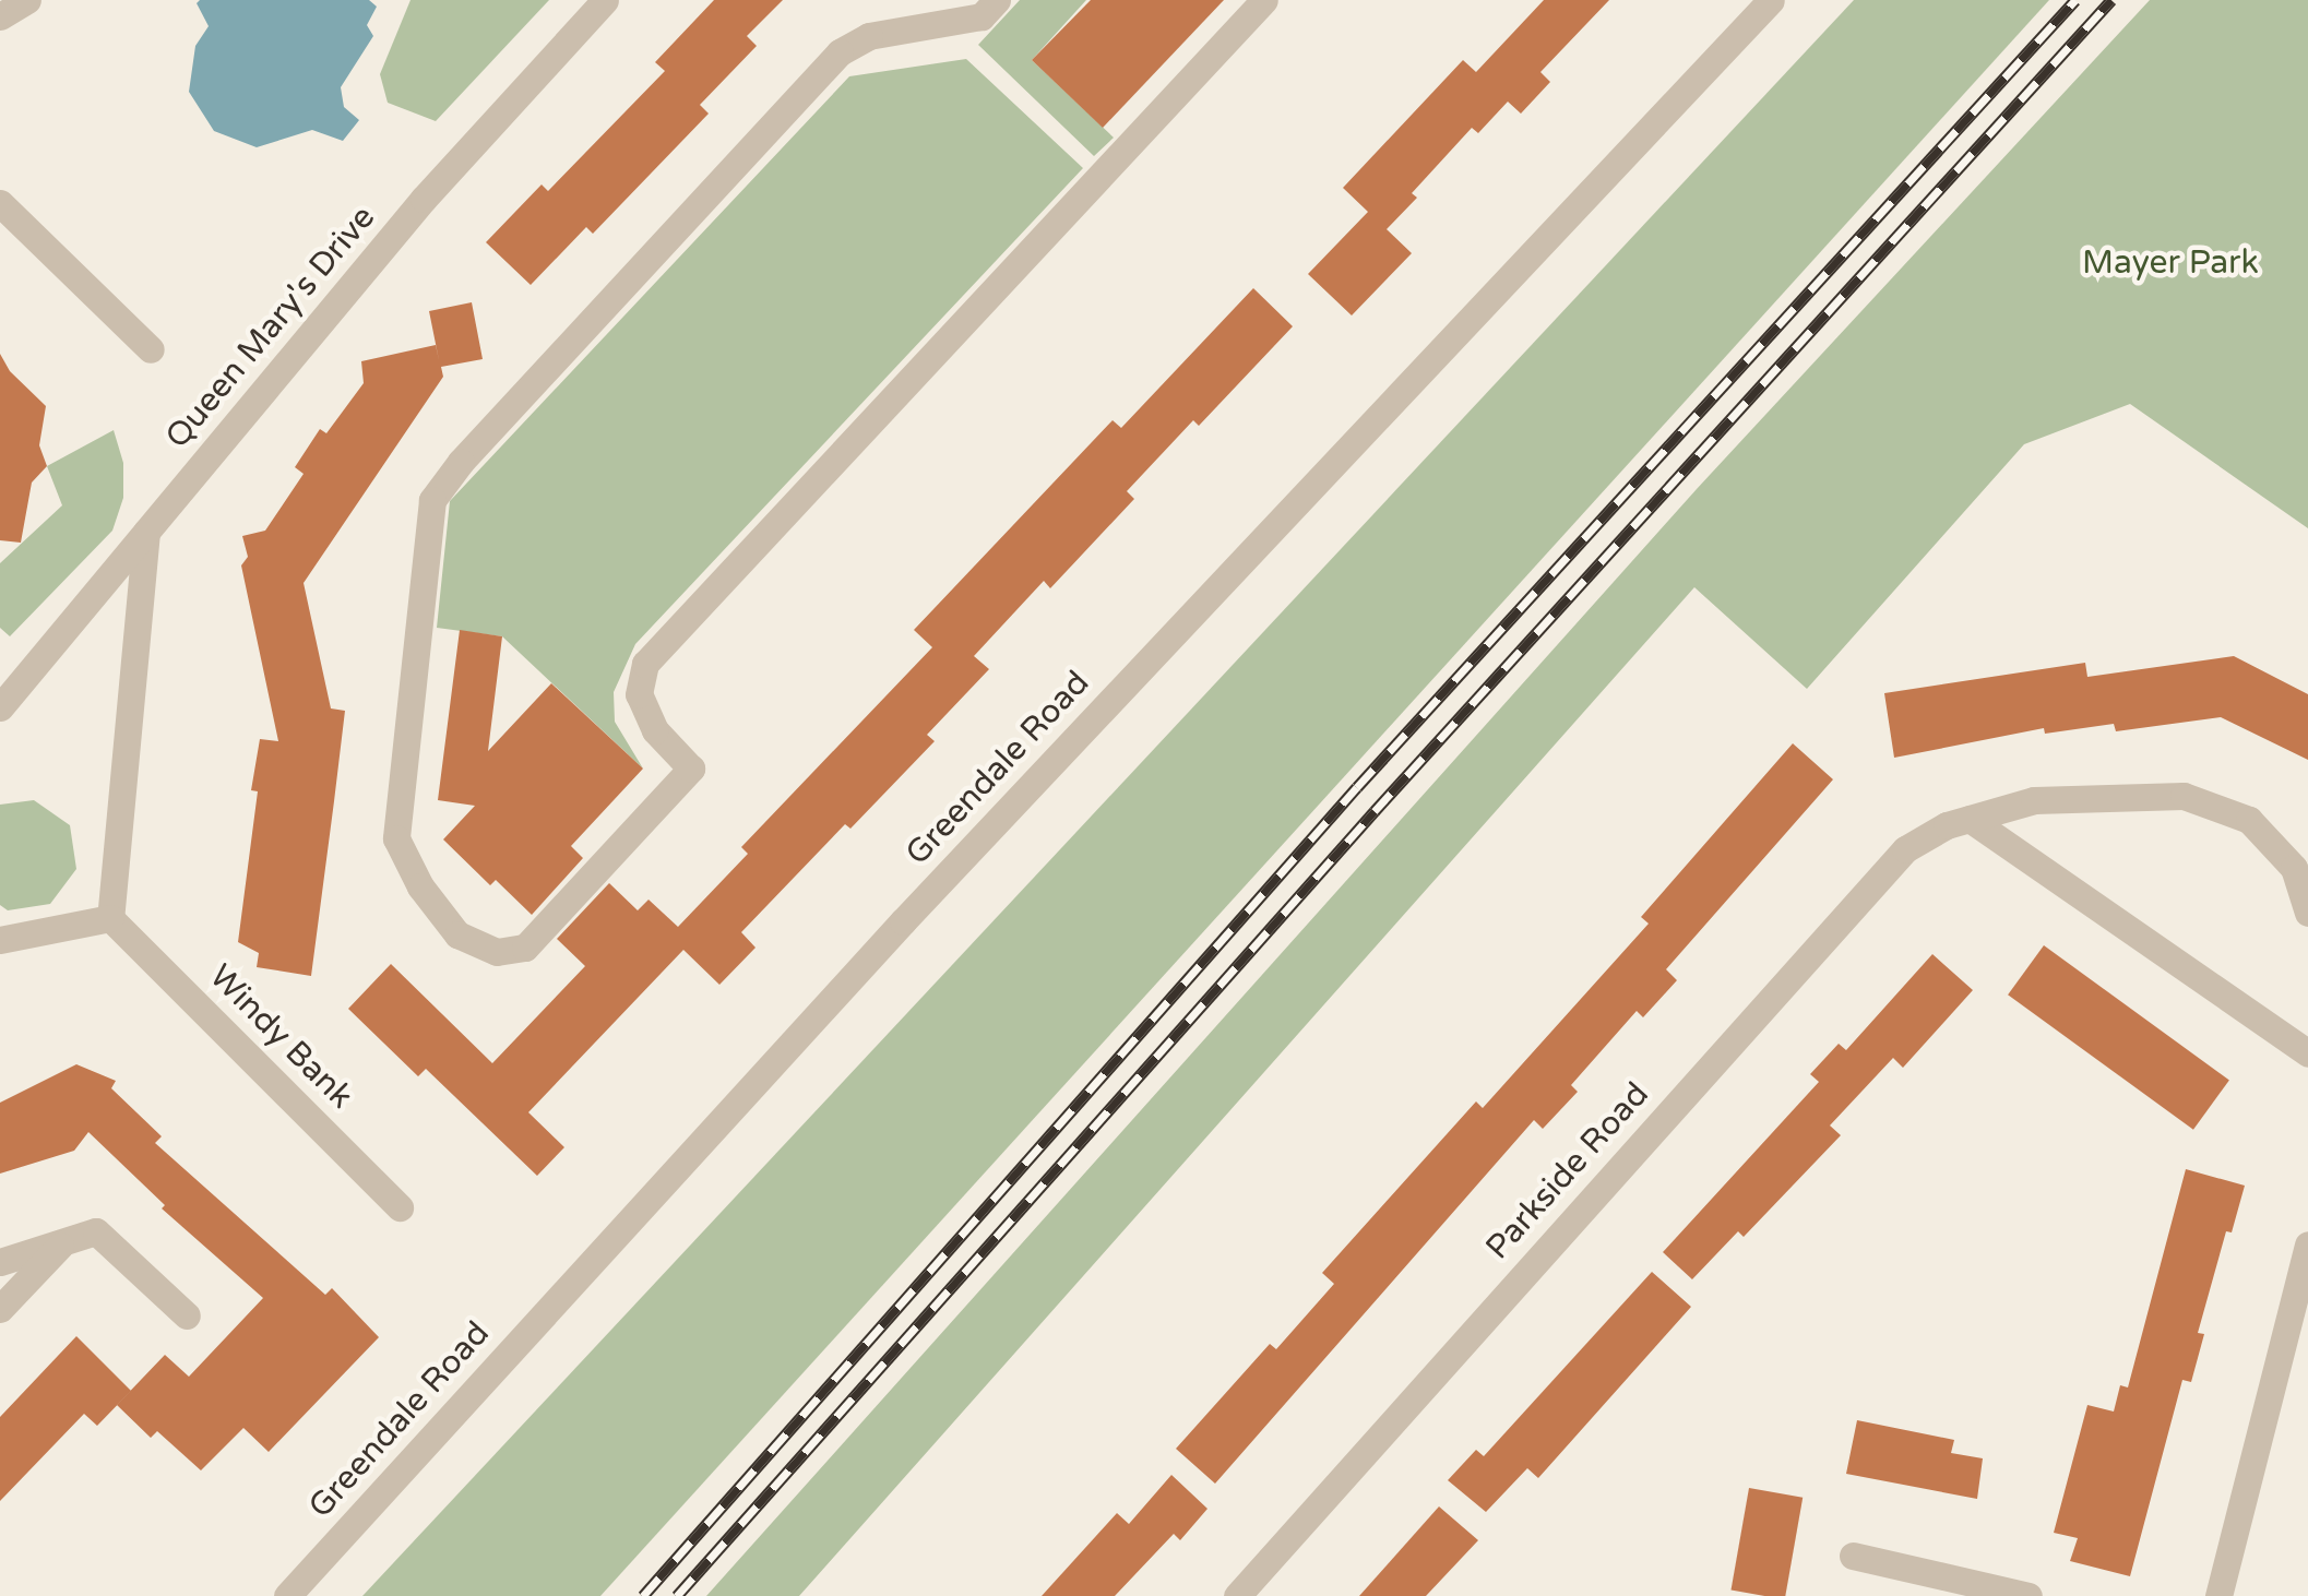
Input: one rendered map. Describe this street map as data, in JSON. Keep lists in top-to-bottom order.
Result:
{
  "streets": {
    "street": [
      "Queen Mary's Drive",
      "Greendale Road",
      "Windy Bank",
      "Parkside Road"
    ]
  },
  "parks": ["Mayer Park"]
}
